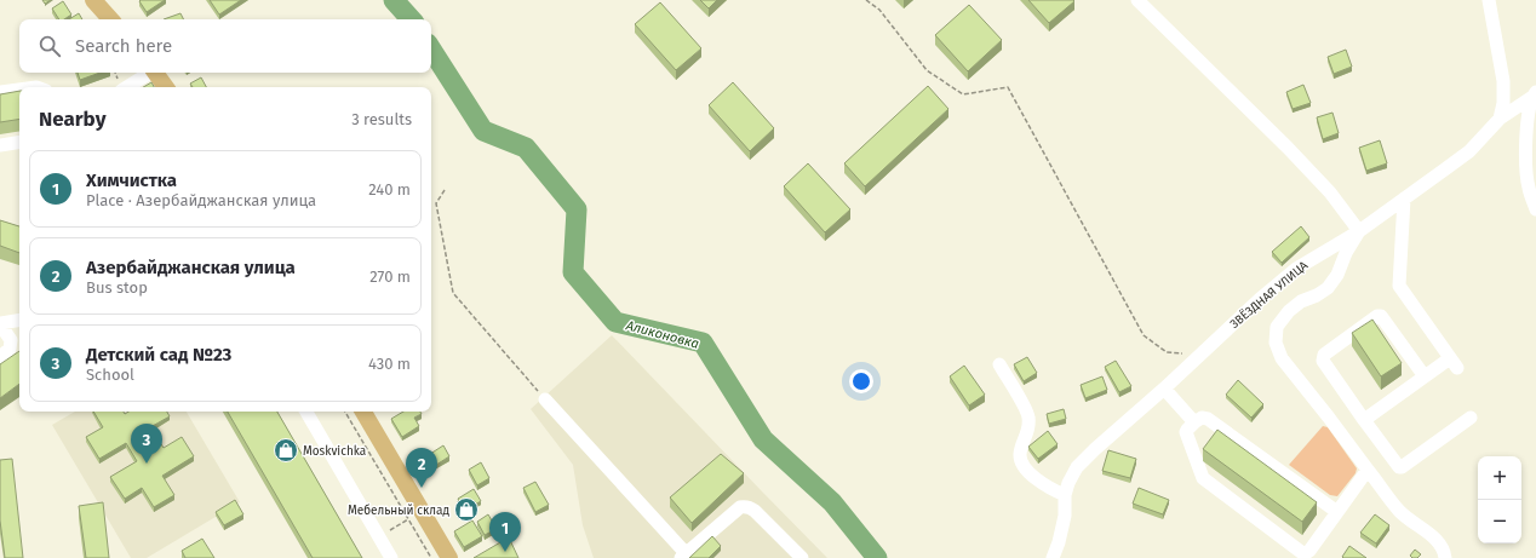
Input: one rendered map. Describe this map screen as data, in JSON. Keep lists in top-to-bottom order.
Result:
{
  "streets": {
    "street": ["ЗВЁЗДНАЯ УЛИЦА"]
  },
  "water": ["Аликоновка"],
  "places": {
    "shop": ["Moskvichka", "Мебельный склад"]
  },
  "page": {
    "search": "Search here",
    "heading": ["Nearby", "3 results"],
    "list": [
      {
        "mark": "1",
        "name": "Химчистка",
        "note": "Place · Азербайджанская улица",
        "value": "240 m"
      },
      {
        "mark": "2",
        "name": "Азербайджанская улица",
        "note": "Bus stop",
        "value": "270 m"
      },
      {
        "mark": "3",
        "name": "Детский сад №23",
        "note": "School",
        "value": "430 m"
      }
    ],
    "pins": ["3", "2", "1"],
    "map_buttons": ["+", "−"]
  }
}
